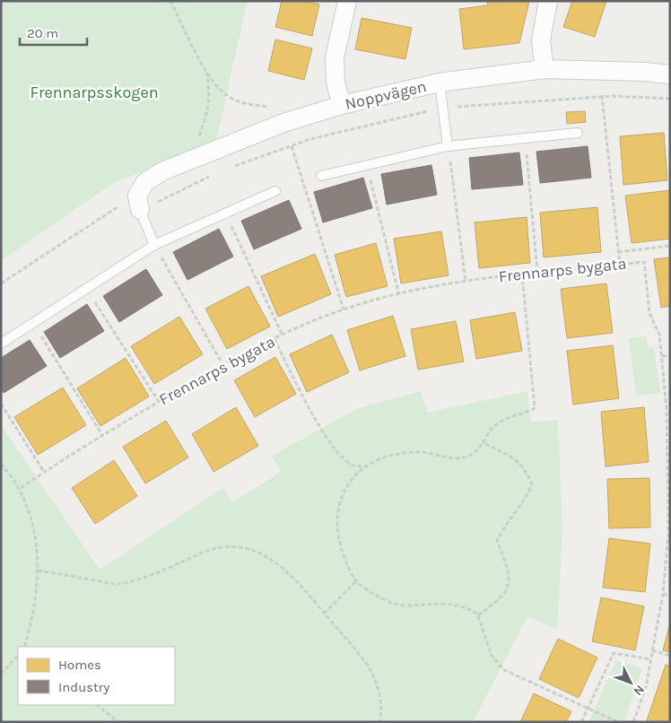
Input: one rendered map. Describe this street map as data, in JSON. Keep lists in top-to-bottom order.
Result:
{
  "streets": {
    "street": ["Noppvägen"],
    "path": ["Frennarps bygata"]
  },
  "parks": ["Frennarpsskogen"],
  "legend": ["Homes", "Industry"],
  "scale_bar": "20 m",
  "north": "bottom right"
}
